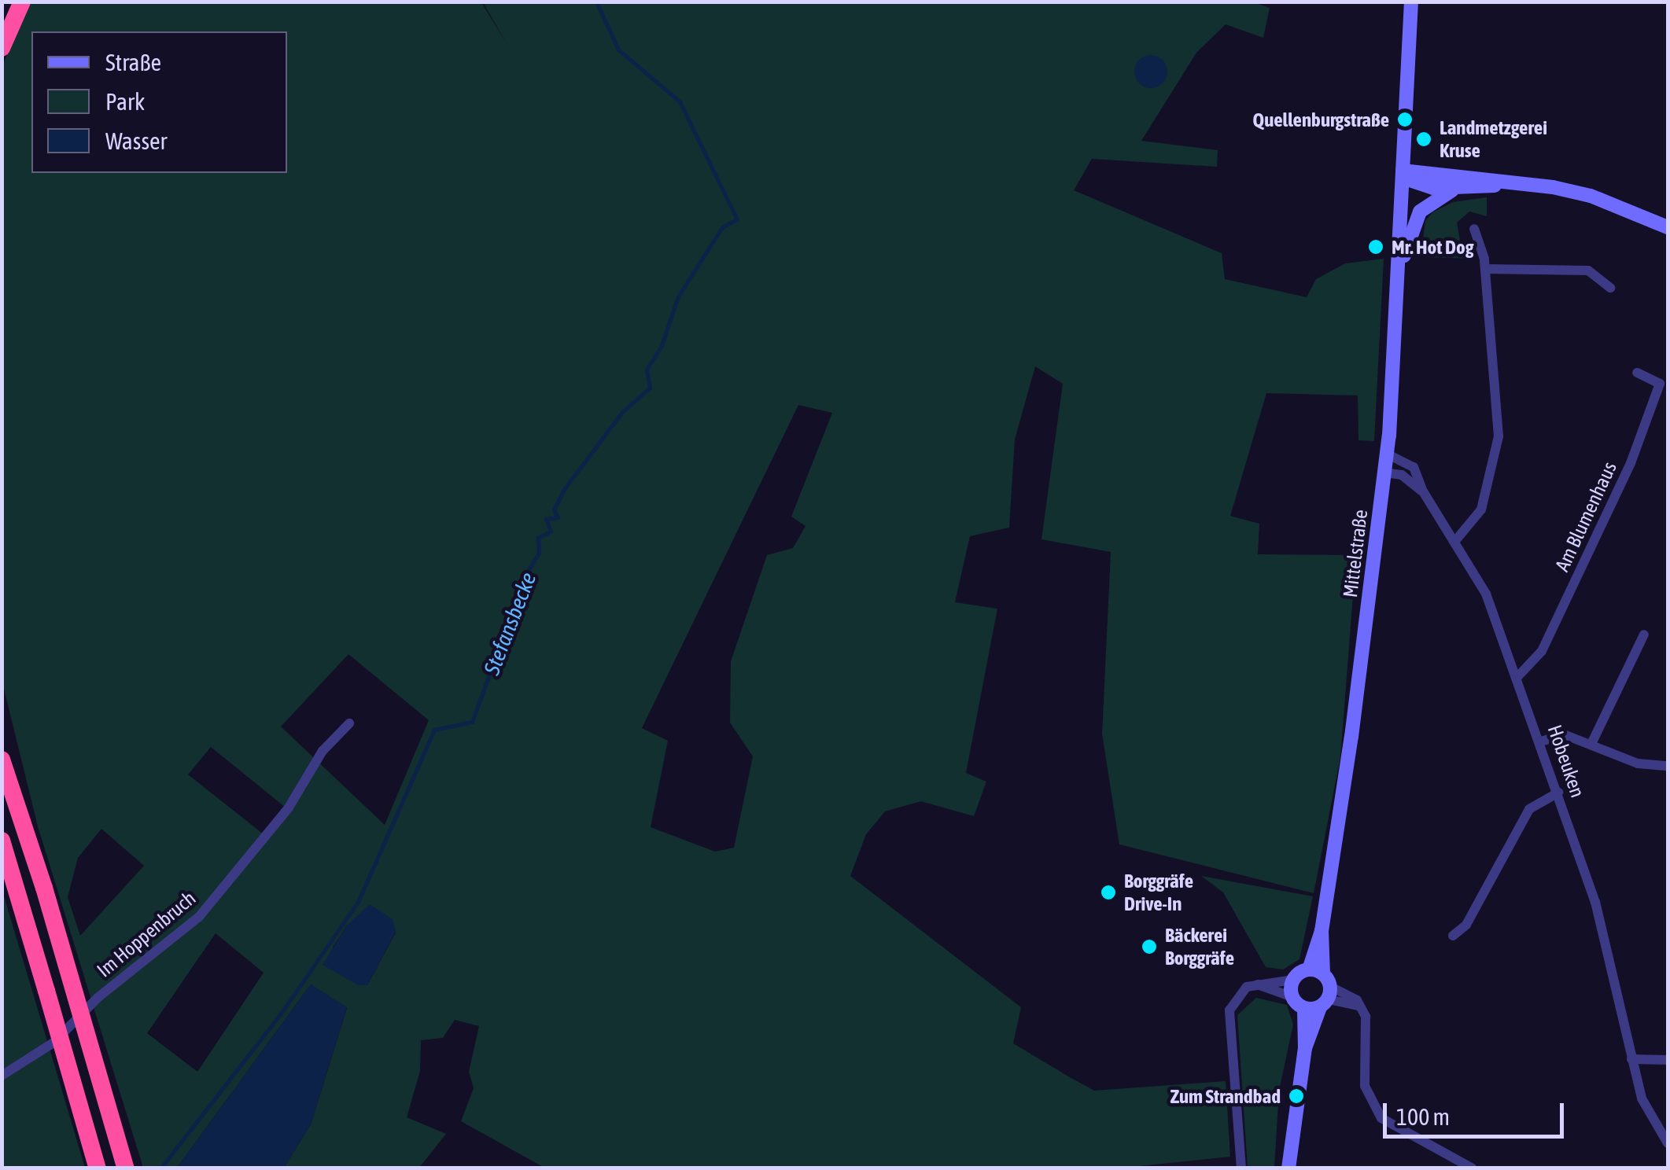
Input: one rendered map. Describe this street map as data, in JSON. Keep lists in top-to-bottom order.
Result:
{
  "streets": {
    "main road": ["Mittelstraße"],
    "street": ["Am Blumenhaus", "Hobeuken", "Im Hoppenbruch"]
  },
  "crossings": [
    ["Am Blumenhaus", "Hobeuken"],
    ["Mittelstraße", "Hobeuken"]
  ],
  "water": ["Stefansbecke"],
  "places": [
    "Quellenburgstraße",
    "Landmetzgerei Kruse",
    "Mr. Hot Dog",
    "Borggräfe Drive-In",
    "Bäckerei Borggräfe",
    "Zum Strandbad"
  ],
  "legend": ["Straße", "Park", "Wasser"],
  "scale_bar": "100 m"
}
